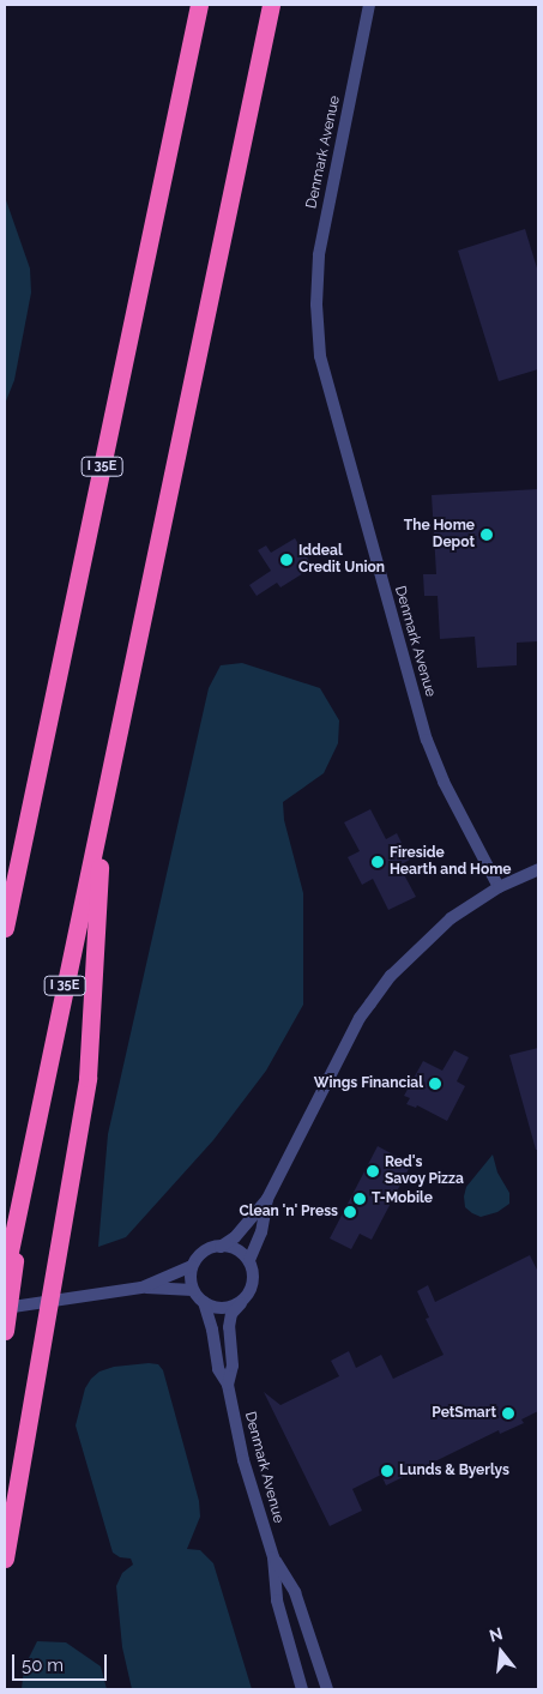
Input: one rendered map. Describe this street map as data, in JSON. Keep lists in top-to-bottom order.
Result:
{
  "streets": {
    "highway": ["I 35E"],
    "street": ["Denmark Avenue"]
  },
  "places": [
    "The Home Depot",
    "Iddeal Credit Union",
    "Fireside Hearth and Home",
    "Wings Financial",
    "Red's Savoy Pizza",
    "T-Mobile",
    "Clean 'n' Press",
    "PetSmart",
    "Lunds & Byerlys"
  ],
  "scale_bar": "50 m",
  "north": "top"
}
